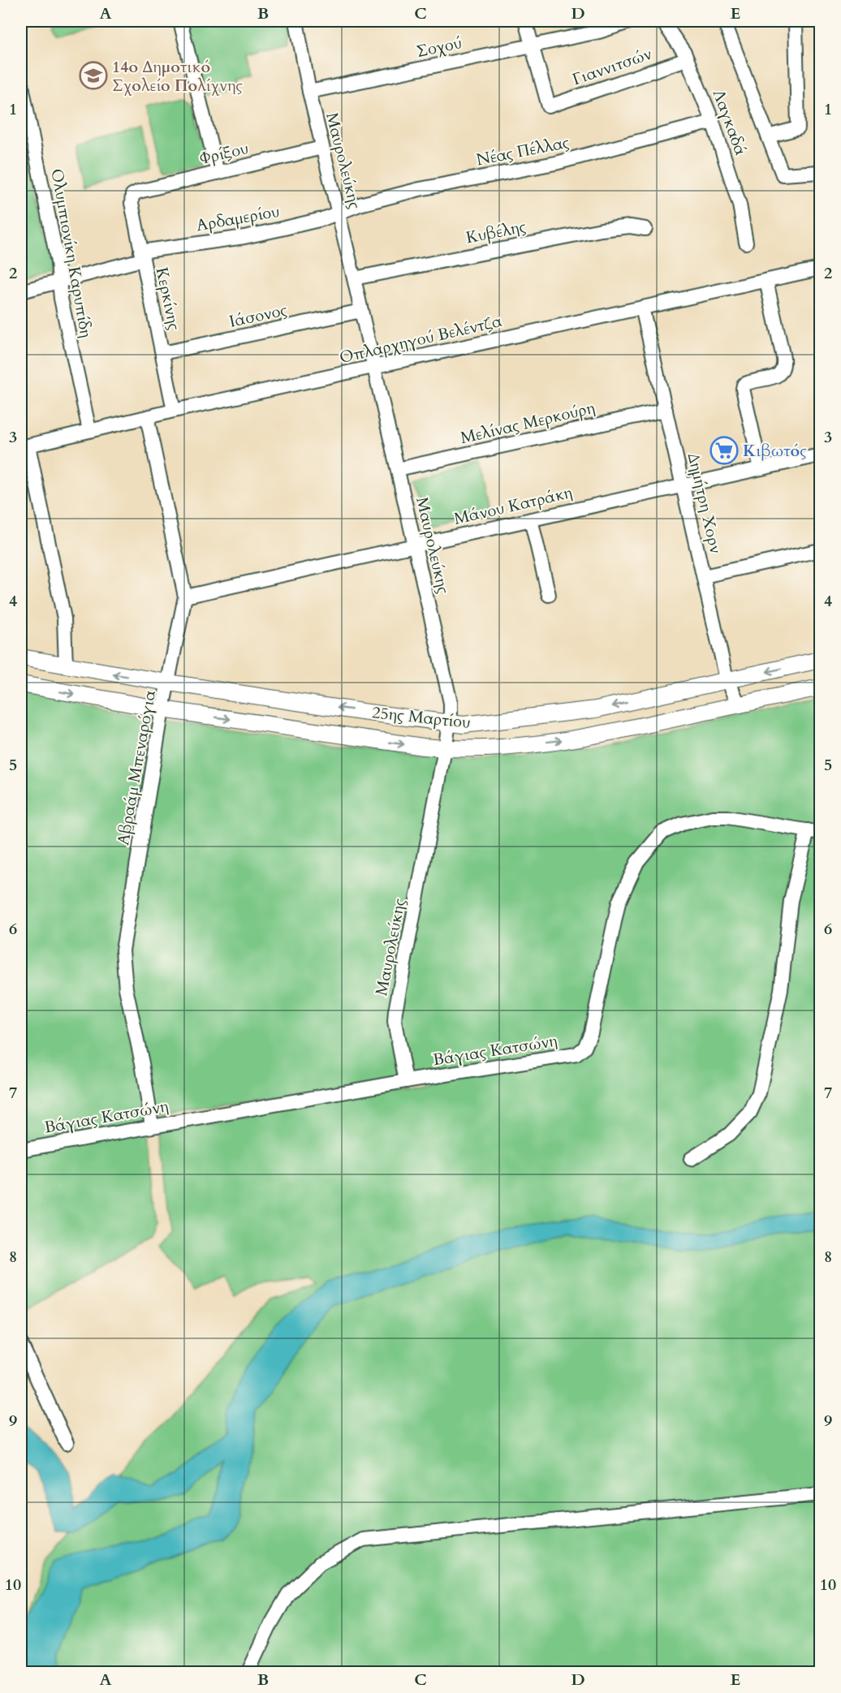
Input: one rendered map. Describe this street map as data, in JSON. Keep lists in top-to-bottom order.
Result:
{
  "streets": {
    "street": [
      "Σοχού",
      "Γιαννιτσών",
      "Λαγκαδά",
      "Νέας Πέλλας",
      "Φρίξου",
      "Μαυρολεύκης",
      "Αρδαμερίου",
      "Κυβέλης",
      "Ολυμπιονίκη Καρυπίδη",
      "Κερκίνης",
      "Ιάσoνος",
      "Οπλαρχηγού Βελέντζα",
      "Μελίνας Μερκούρη",
      "Δημήτρη Χορν",
      "Μάνου Κατράκη",
      "25ης Μαρτίου",
      "Αβραάμ Μπεναρόγια",
      "Βάγιας Κατσώνη"
    ]
  },
  "crossings": [
    ["Σοχού", "Γιαννιτσών"],
    ["Σοχού", "Μαυρολεύκης"],
    ["Γιαννιτσών", "Λαγκαδά"],
    ["Λαγκαδά", "Νέας Πέλλας"],
    ["Νέας Πέλλας", "Μαυρολεύκης"],
    ["Νέας Πέλλας", "Αρδαμερίου"],
    ["Φρίξου", "Μαυρολεύκης"],
    ["Φρίξου", "Κερκίνης"],
    ["Μαυρολεύκης", "Αρδαμερίου"],
    ["Μαυρολεύκης", "Κυβέλης"],
    ["Μαυρολεύκης", "Ιάσoνος"],
    ["Μαυρολεύκης", "Οπλαρχηγού Βελέντζα"],
    ["Μαυρολεύκης", "Μελίνας Μερκούρη"],
    ["Μαυρολεύκης", "Μάνου Κατράκη"],
    ["Μαυρολεύκης", "25ης Μαρτίου"],
    ["Μαυρολεύκης", "Βάγιας Κατσώνη"],
    ["Αρδαμερίου", "Ολυμπιονίκη Καρυπίδη"],
    ["Αρδαμερίου", "Κερκίνης"],
    ["Ολυμπιονίκη Καρυπίδη", "Οπλαρχηγού Βελέντζα"],
    ["Κερκίνης", "Ιάσoνος"],
    ["Κερκίνης", "Οπλαρχηγού Βελέντζα"],
    ["Οπλαρχηγού Βελέντζα", "Δημήτρη Χορν"],
    ["Οπλαρχηγού Βελέντζα", "Αβραάμ Μπεναρόγια"],
    ["Μελίνας Μερκούρη", "Δημήτρη Χορν"],
    ["Δημήτρη Χορν", "Μάνου Κατράκη"],
    ["Δημήτρη Χορν", "25ης Μαρτίου"],
    ["Μάνου Κατράκη", "Αβραάμ Μπεναρόγια"],
    ["25ης Μαρτίου", "Αβραάμ Μπεναρόγια"],
    ["Αβραάμ Μπεναρόγια", "Βάγιας Κατσώνη"]
  ],
  "places": {
    "school or university": ["14ο Δημοτικό Σχολείο Πολίχνης"],
    "supermarket": ["Κιβωτός"]
  },
  "grid": {
    "columns": [
      "A",
      "B",
      "C",
      "D",
      "E"
    ],
    "rows": [
      "1",
      "2",
      "3",
      "4",
      "5",
      "6",
      "7",
      "8",
      "9",
      "10"
    ]
  }
}
